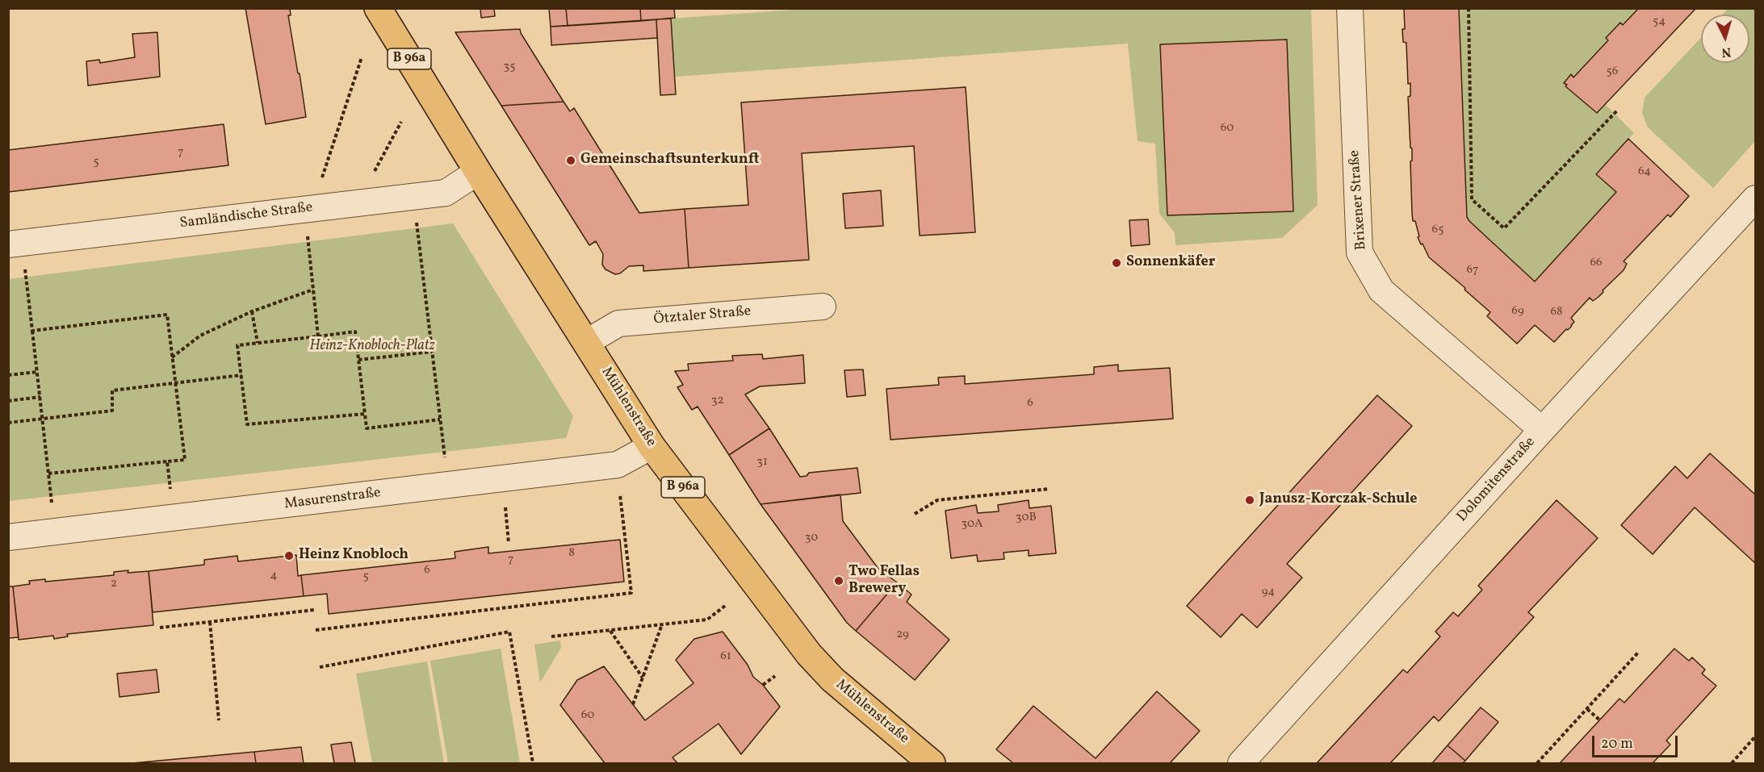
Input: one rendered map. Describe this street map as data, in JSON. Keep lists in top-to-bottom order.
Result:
{
  "streets": {
    "main road": ["B 96a", "Mühlenstraße"],
    "street": [
      "Brixener Straße",
      "Samländische Straße",
      "Ötztaler Straße",
      "Dolomitenstraße",
      "Masurenstraße"
    ]
  },
  "crossings": [
    ["Brixener Straße", "Dolomitenstraße"],
    ["Samländische Straße", "Mühlenstraße"],
    ["Ötztaler Straße", "Mühlenstraße"],
    ["Mühlenstraße", "Masurenstraße"]
  ],
  "parks": ["Heinz-Knobloch-Platz"],
  "places": [
    "Gemeinschaftsunterkunft",
    "Sonnenkäfer",
    "Janusz-Korczak-Schule",
    "Heinz Knobloch",
    "Two Fellas Brewery"
  ],
  "house_numbers": [
    "54",
    "35",
    "56",
    "60",
    "7",
    "5",
    "64",
    "65",
    "66",
    "67",
    "69",
    "68",
    "32",
    "6",
    "31",
    "30B",
    "30A",
    "30",
    "8",
    "7",
    "6",
    "4",
    "5",
    "2",
    "94",
    "29",
    "61",
    "60"
  ],
  "scale_bar": "20 m",
  "north": "bottom"
}
